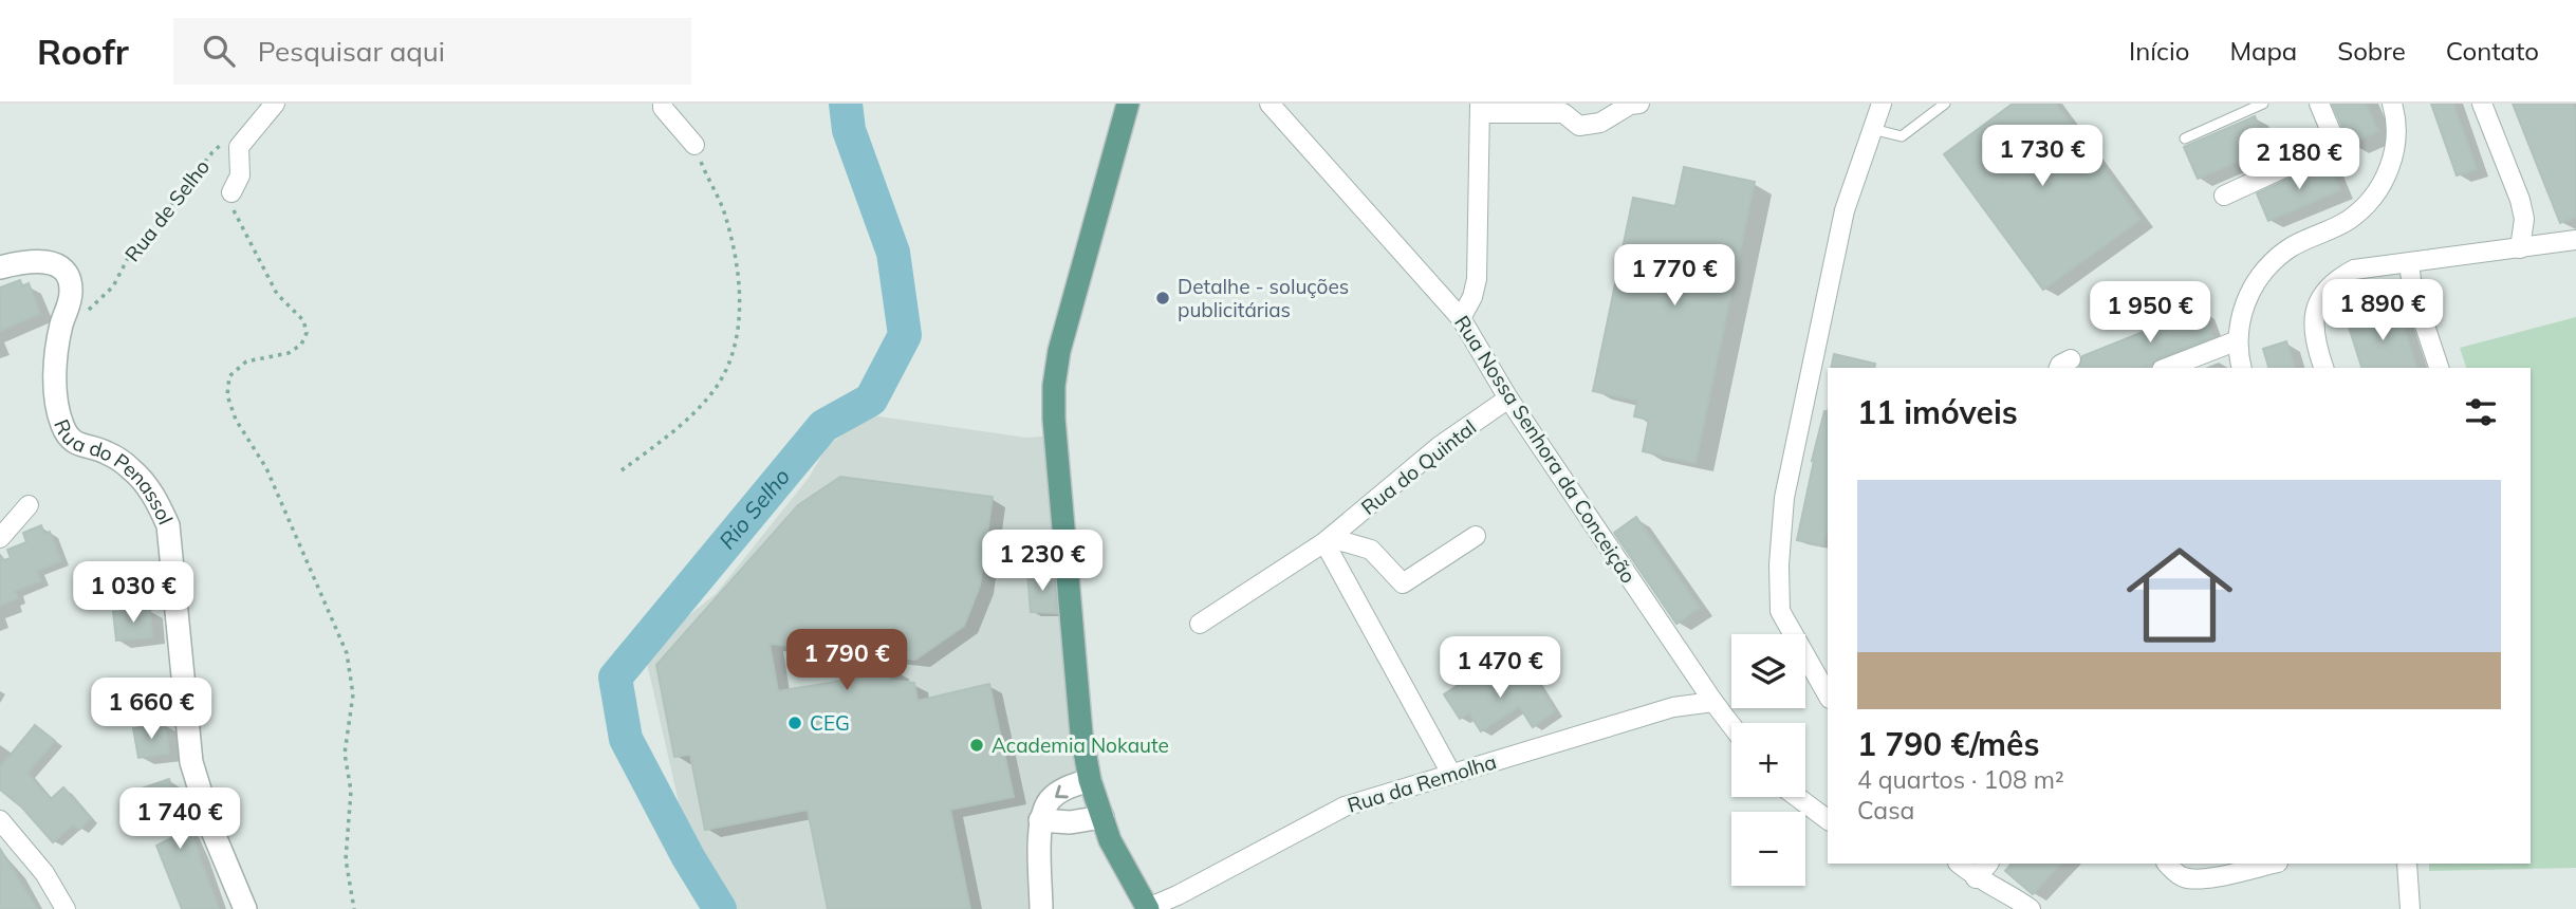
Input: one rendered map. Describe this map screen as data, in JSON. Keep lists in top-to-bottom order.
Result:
{
  "streets": {
    "street": [
      "Rua de Selho",
      "Rua Nossa Senhora da Conceição",
      "Rua do Quintal",
      "Rua do Penassol",
      "Rua da Remolha"
    ]
  },
  "crossings": [
    ["Rua de Selho", "Rua do Penassol"],
    ["Rua Nossa Senhora da Conceição", "Rua do Quintal"],
    ["Rua Nossa Senhora da Conceição", "Rua da Remolha"]
  ],
  "water": ["Rio Selho"],
  "places": ["Detalhe - soluções publicitárias", "CEG", "Academia Nokaute"],
  "page": {
    "header": "Roofr",
    "search": "Pesquisar aqui",
    "nav": [
      "Início",
      "Mapa",
      "Sobre",
      "Contato"
    ],
    "price": [
      "1 730 €",
      "2 180 €",
      "1 770 €",
      "1 890 €",
      "1 950 €",
      "1 230 €",
      "1 030 €",
      "1 790 €",
      "1 470 €",
      "1 660 €",
      "1 740 €"
    ],
    "heading": "11 imóveis",
    "list": [
      {
        "name": "1 790 €/mês",
        "note": "4 quartos · 108 m² · Casa"
      }
    ],
    "map_buttons": ["+", "−"]
  }
}
